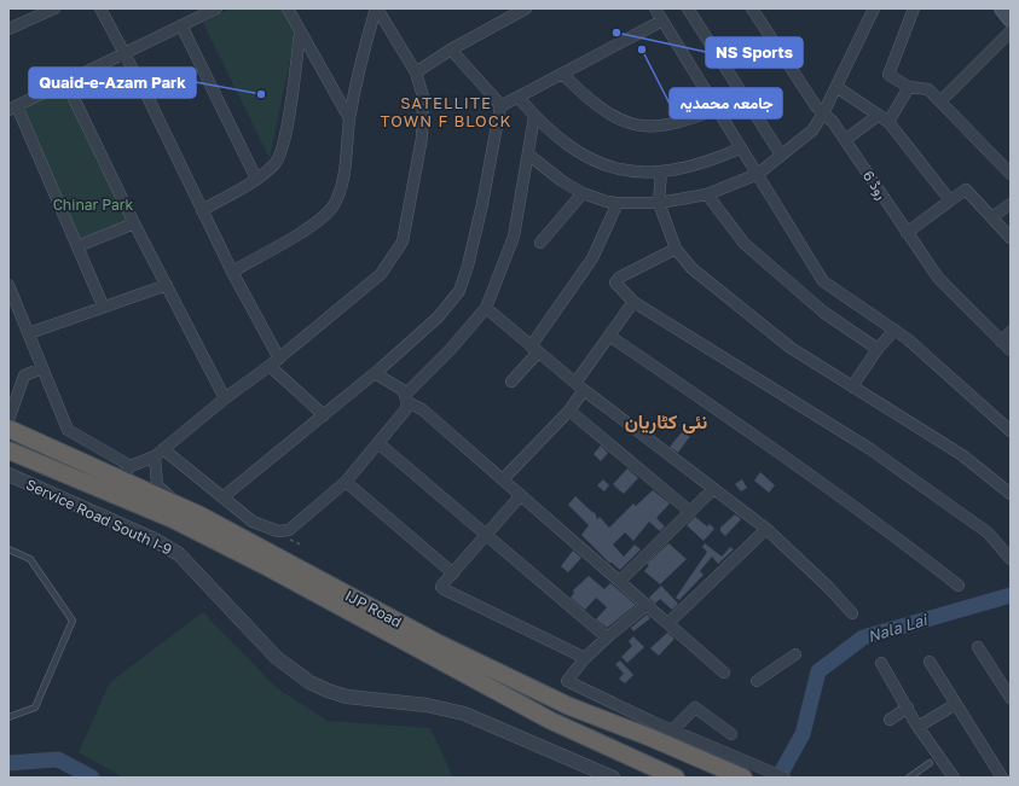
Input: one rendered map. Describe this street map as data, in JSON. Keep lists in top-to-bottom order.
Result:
{
  "streets": {
    "highway": ["IJP Road"],
    "street": ["روڈ 6", "Service Road South I-9"]
  },
  "districts": ["SATELLITE TOWN F BLOCK", "نئی کٹاریان"],
  "water": ["Nala Lai"],
  "parks": ["Chinar Park"],
  "places": ["NS Sports", "جامعہ محمدیہ", "Quaid-e-Azam Park"]
}
